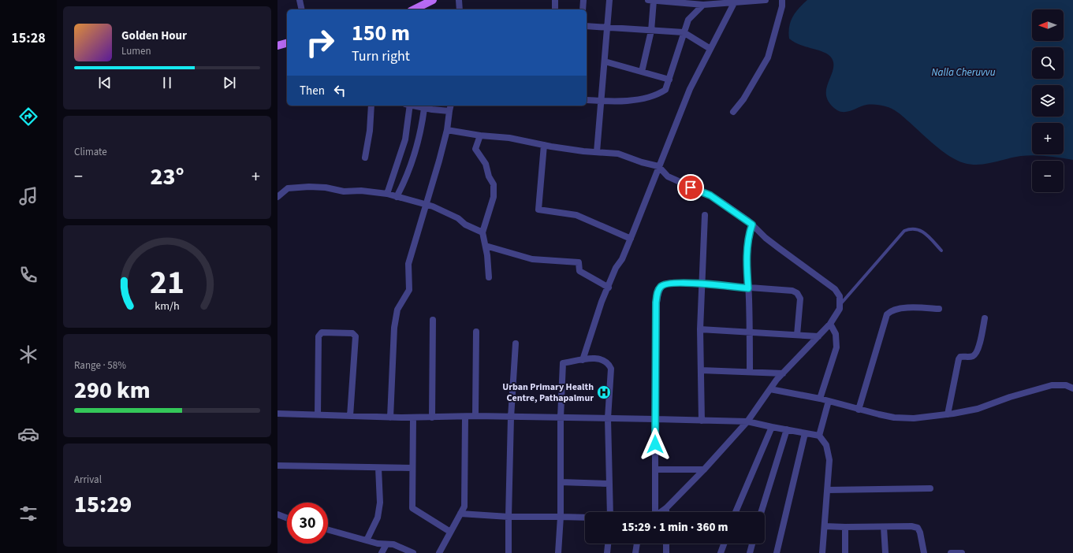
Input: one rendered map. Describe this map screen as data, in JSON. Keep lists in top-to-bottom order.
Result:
{
  "water": ["Nalla Cheruvvu"],
  "places": {
    "hospital": ["Urban Primary Health Centre, Pathapalmur"]
  },
  "north": "left",
  "page": {
    "tabs": "15:28",
    "map_buttons": ["+", "−"],
    "turn": ["150 m", "Turn right"],
    "song": ["Golden Hour", "Lumen"],
    "then": "Then",
    "tile": [
      "Climate",
      ["Range · 58%", "290 km"],
      ["Arrival", "15:29"]
    ],
    "heat": ["−", "23°", "+"],
    "limit": "30",
    "trip": "15:29 · 1 min · 360 m",
    "gauge": ["21", "km/h"]
  }
}
